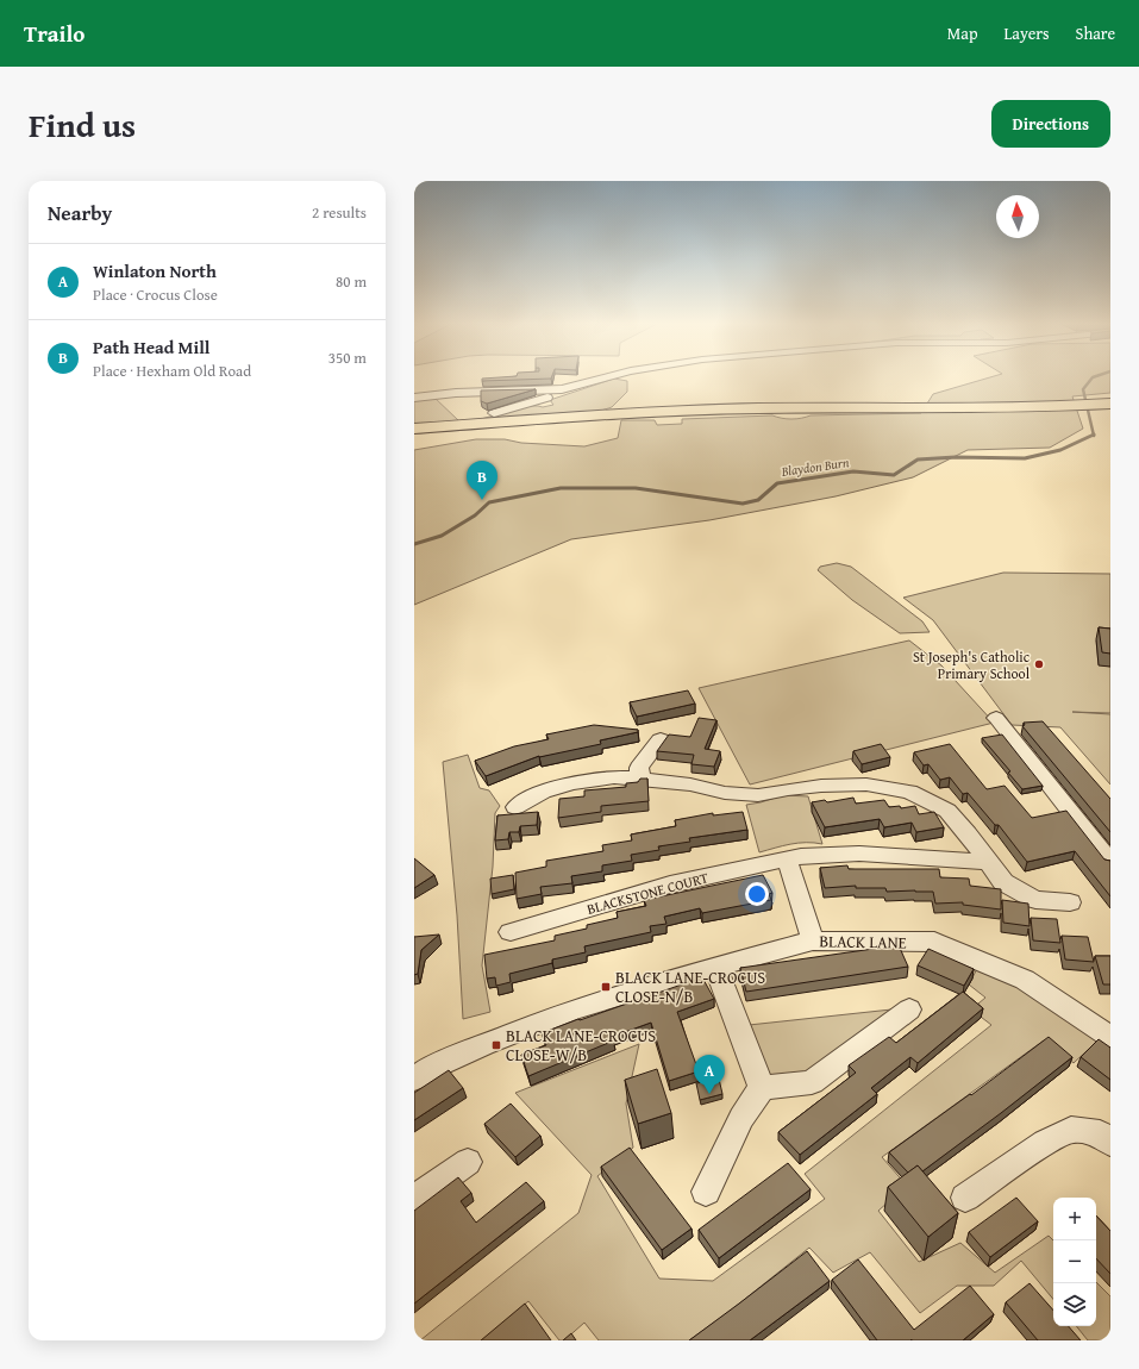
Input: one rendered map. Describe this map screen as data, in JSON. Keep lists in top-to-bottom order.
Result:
{
  "streets": {
    "street": ["BLACKSTONE COURT", "BLACK LANE"]
  },
  "water": ["Blaydon Burn"],
  "places": {
    "other": ["St Joseph's Catholic Primary School"],
    "transit": ["BLACK LANE-CROCUS CLOSE-N/B", "BLACK LANE-CROCUS CLOSE-W/B"]
  },
  "north": "top",
  "page": {
    "header": "Trailo",
    "nav": ["Map", "Layers", "Share"],
    "title": "Find us",
    "buttons": "Directions",
    "heading": ["Nearby", "2 results"],
    "list": [
      {
        "mark": "A",
        "name": "Winlaton North",
        "note": "Place · Crocus Close",
        "value": "80 m"
      },
      {
        "mark": "B",
        "name": "Path Head Mill",
        "note": "Place · Hexham Old Road",
        "value": "350 m"
      }
    ],
    "pins": ["B", "A"],
    "map_buttons": ["+", "−"]
  }
}
